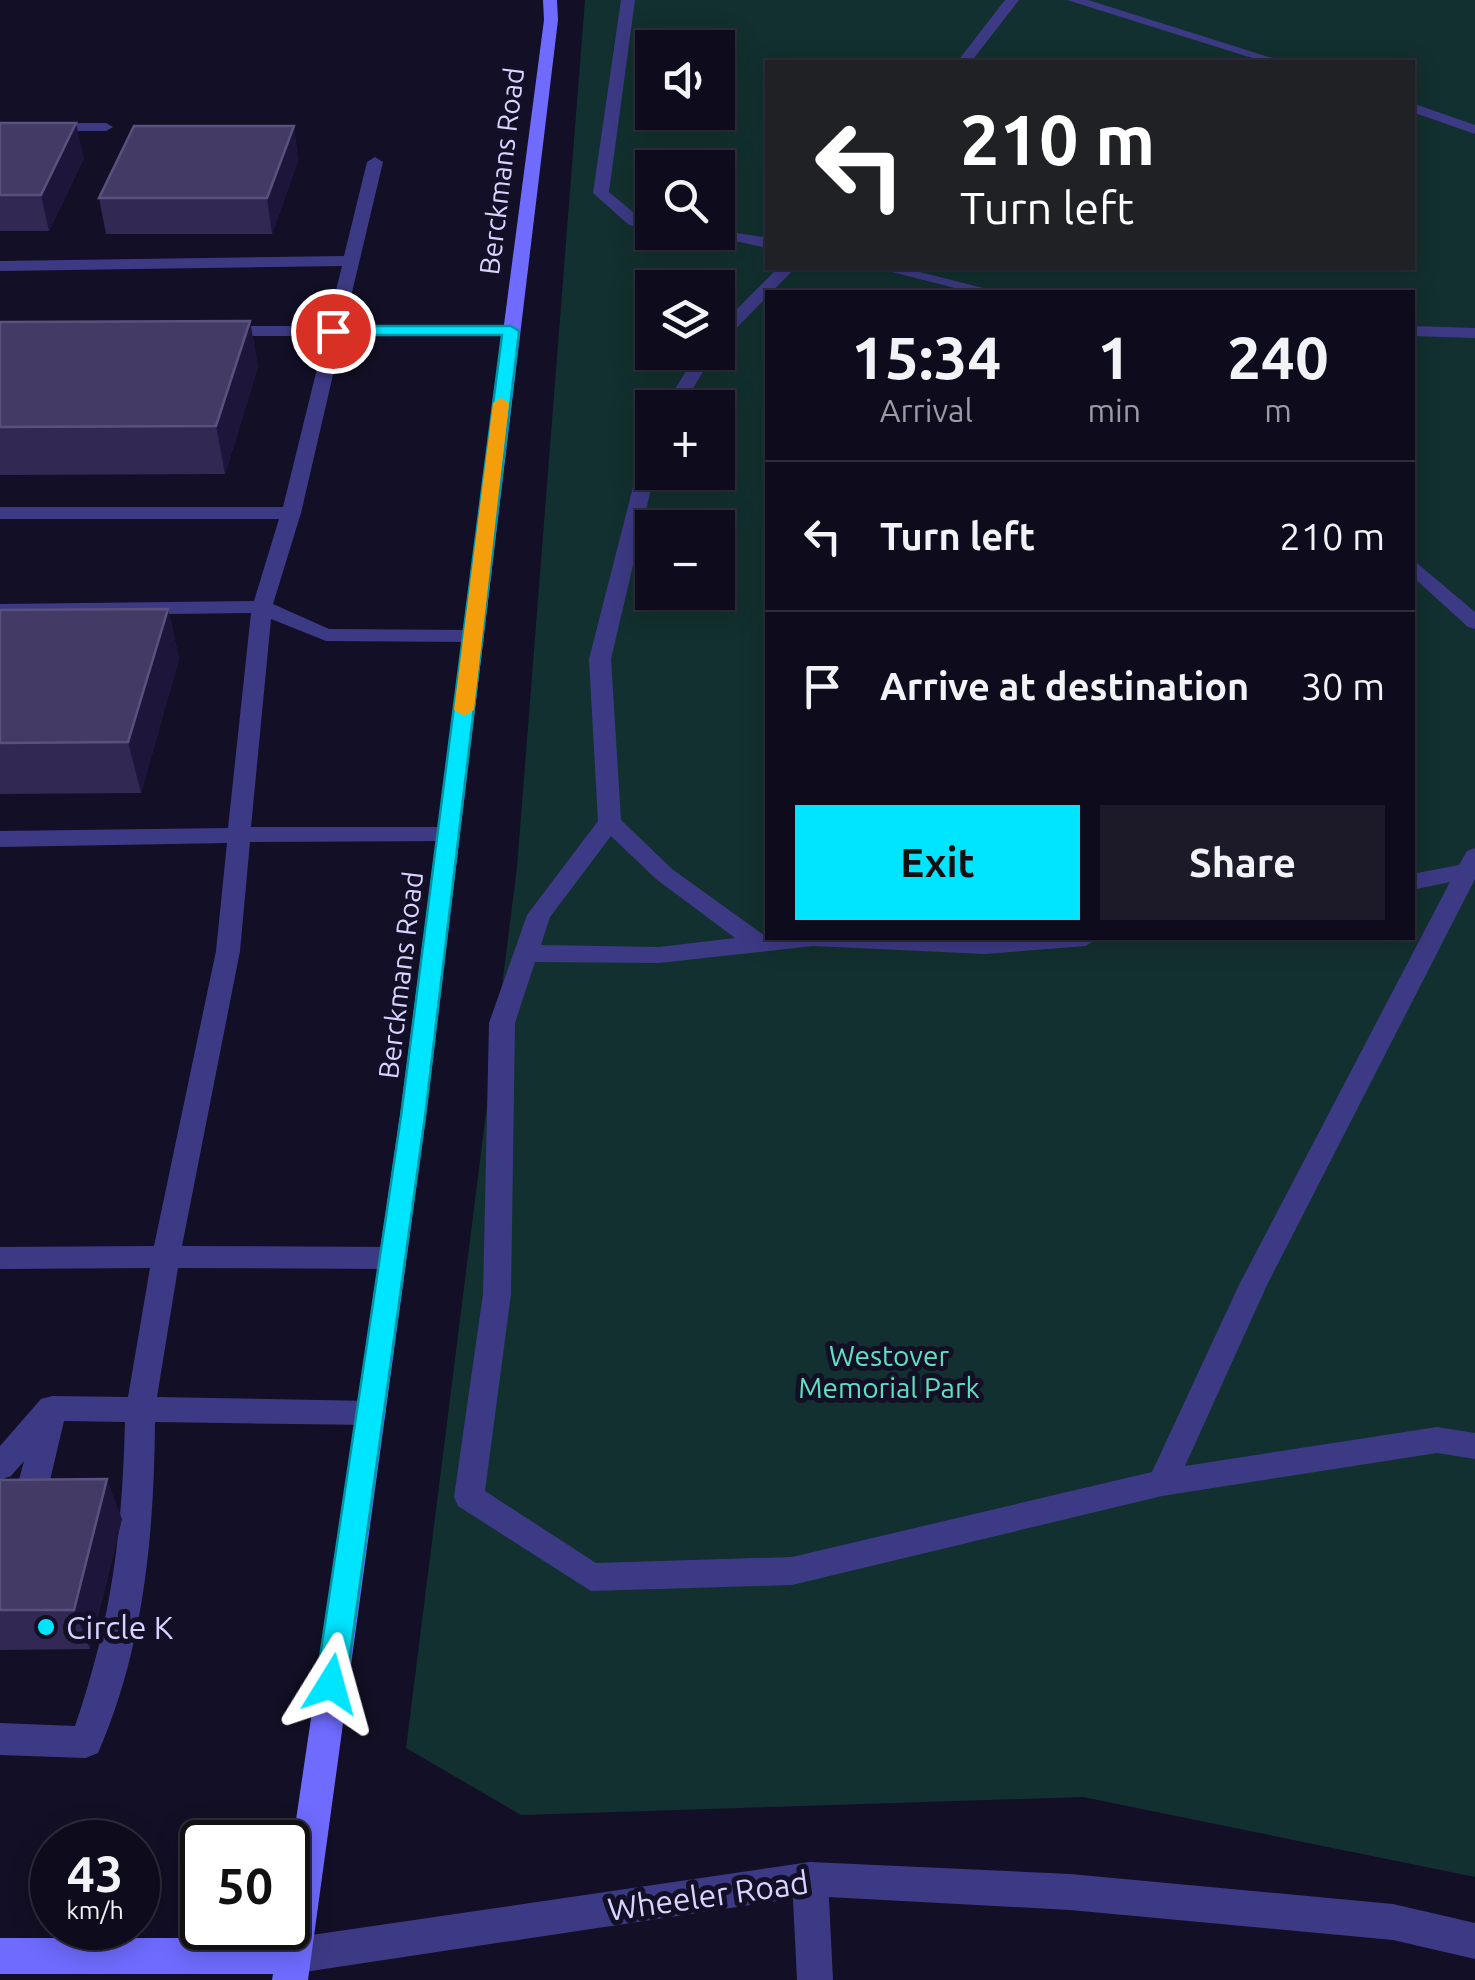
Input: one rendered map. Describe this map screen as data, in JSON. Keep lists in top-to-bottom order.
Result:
{
  "streets": {
    "main road": ["Berckmans Road", "Wheeler Road"]
  },
  "crossings": [
    ["Berckmans Road", "Wheeler Road"]
  ],
  "parks": ["Westover Memorial Park"],
  "places": ["Circle K"],
  "page": {
    "map_buttons": ["+", "−"],
    "turn": ["210 m", "Turn left"],
    "eta": [
      "15:34",
      "Arrival",
      "1",
      "min",
      "240",
      "m"
    ],
    "list": [
      {
        "name": "Turn left",
        "value": "210 m"
      },
      {
        "name": "Arrive at destination",
        "value": "30 m"
      }
    ],
    "buttons": ["Exit", "Share"],
    "speed": "43 km/h",
    "limit": "50"
  }
}
